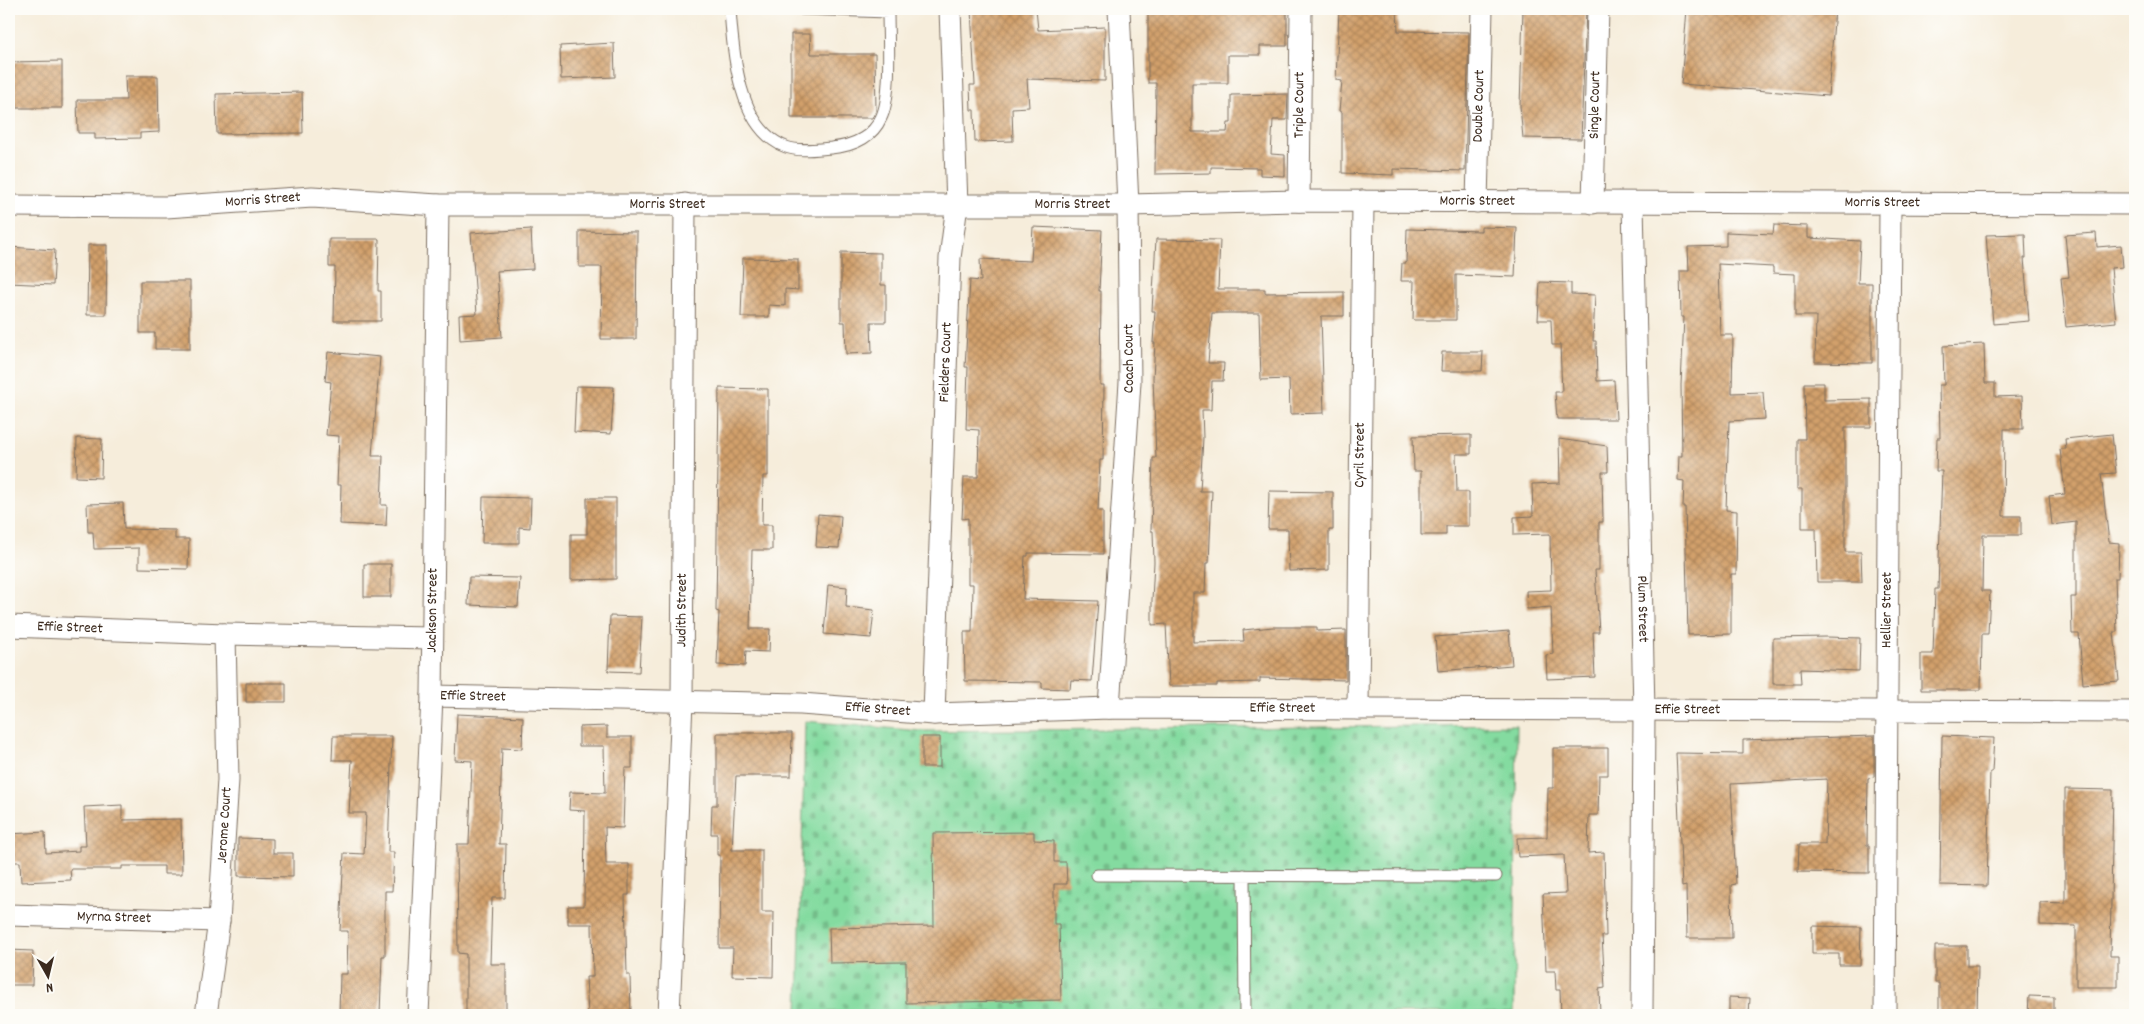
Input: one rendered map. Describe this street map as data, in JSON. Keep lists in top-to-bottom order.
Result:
{
  "streets": {
    "street": [
      "Triple Court",
      "Double Court",
      "Single Court",
      "Morris Street",
      "Coach Court",
      "Fielders Court",
      "Cyril Street",
      "Plum Street",
      "Hellier Street",
      "Jackson Street",
      "Judith Street",
      "Effie Street",
      "Jerome Court",
      "Myrna Street"
    ]
  },
  "crossings": [
    ["Triple Court", "Morris Street"],
    ["Double Court", "Morris Street"],
    ["Single Court", "Morris Street"],
    ["Morris Street", "Coach Court"],
    ["Morris Street", "Fielders Court"],
    ["Morris Street", "Cyril Street"],
    ["Morris Street", "Plum Street"],
    ["Morris Street", "Hellier Street"],
    ["Morris Street", "Jackson Street"],
    ["Morris Street", "Judith Street"],
    ["Coach Court", "Effie Street"],
    ["Fielders Court", "Effie Street"],
    ["Cyril Street", "Effie Street"],
    ["Plum Street", "Effie Street"],
    ["Hellier Street", "Effie Street"],
    ["Jackson Street", "Effie Street"],
    ["Judith Street", "Effie Street"],
    ["Effie Street", "Jerome Court"],
    ["Jerome Court", "Myrna Street"]
  ],
  "north": "bottom"
}
